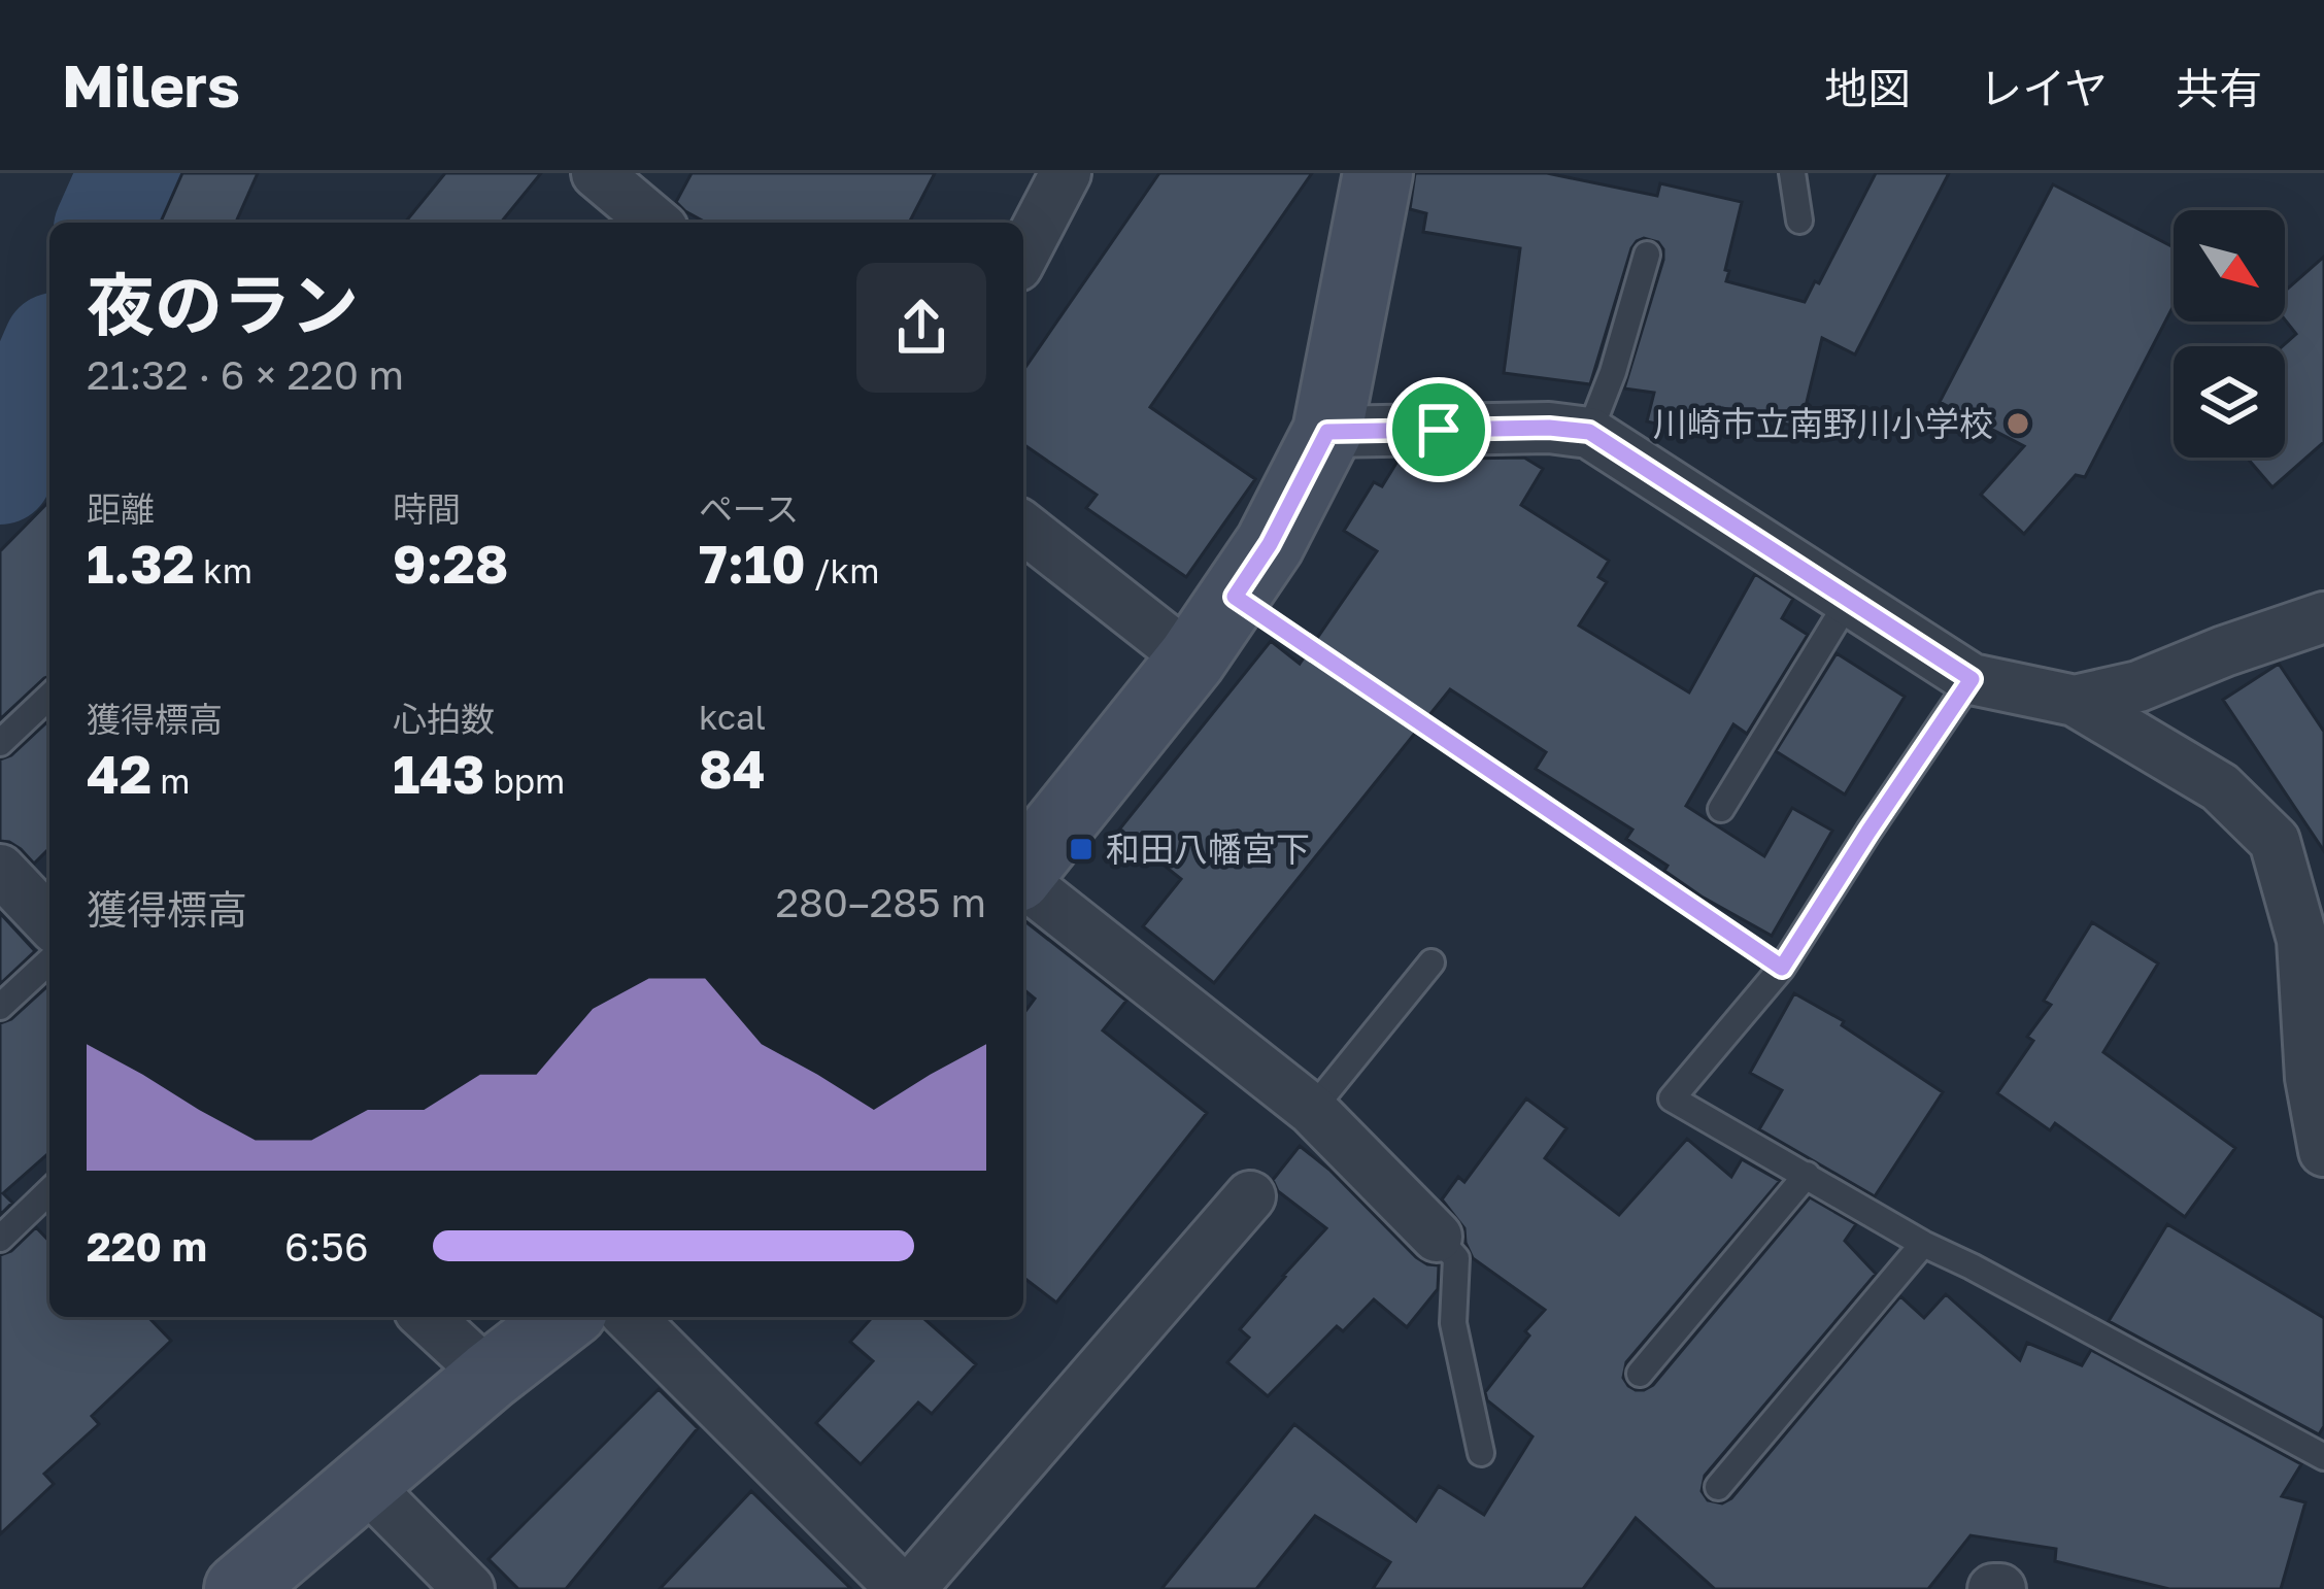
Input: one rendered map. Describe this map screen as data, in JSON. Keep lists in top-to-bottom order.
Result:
{
  "places": {
    "other": ["川崎市立南野川小学校"],
    "transit": ["和田八幡宮下"]
  },
  "north": "bottom right",
  "page": {
    "header": "Milers",
    "nav": ["地図", "レイヤ", "共有"],
    "heading": ["夜のラン", "21:32 · 6 × 220 m"],
    "stats": [
      ["距離", "1.32 km"],
      ["時間", "9:28"],
      ["ペース", "7:10 /km"],
      ["獲得標高", "42 m"],
      ["心拍数", "143 bpm"],
      ["kcal", "84"]
    ],
    "chart": ["獲得標高", "280–285 m"],
    "list": [
      {
        "name": "220 m",
        "note": "6:56"
      }
    ]
  }
}
